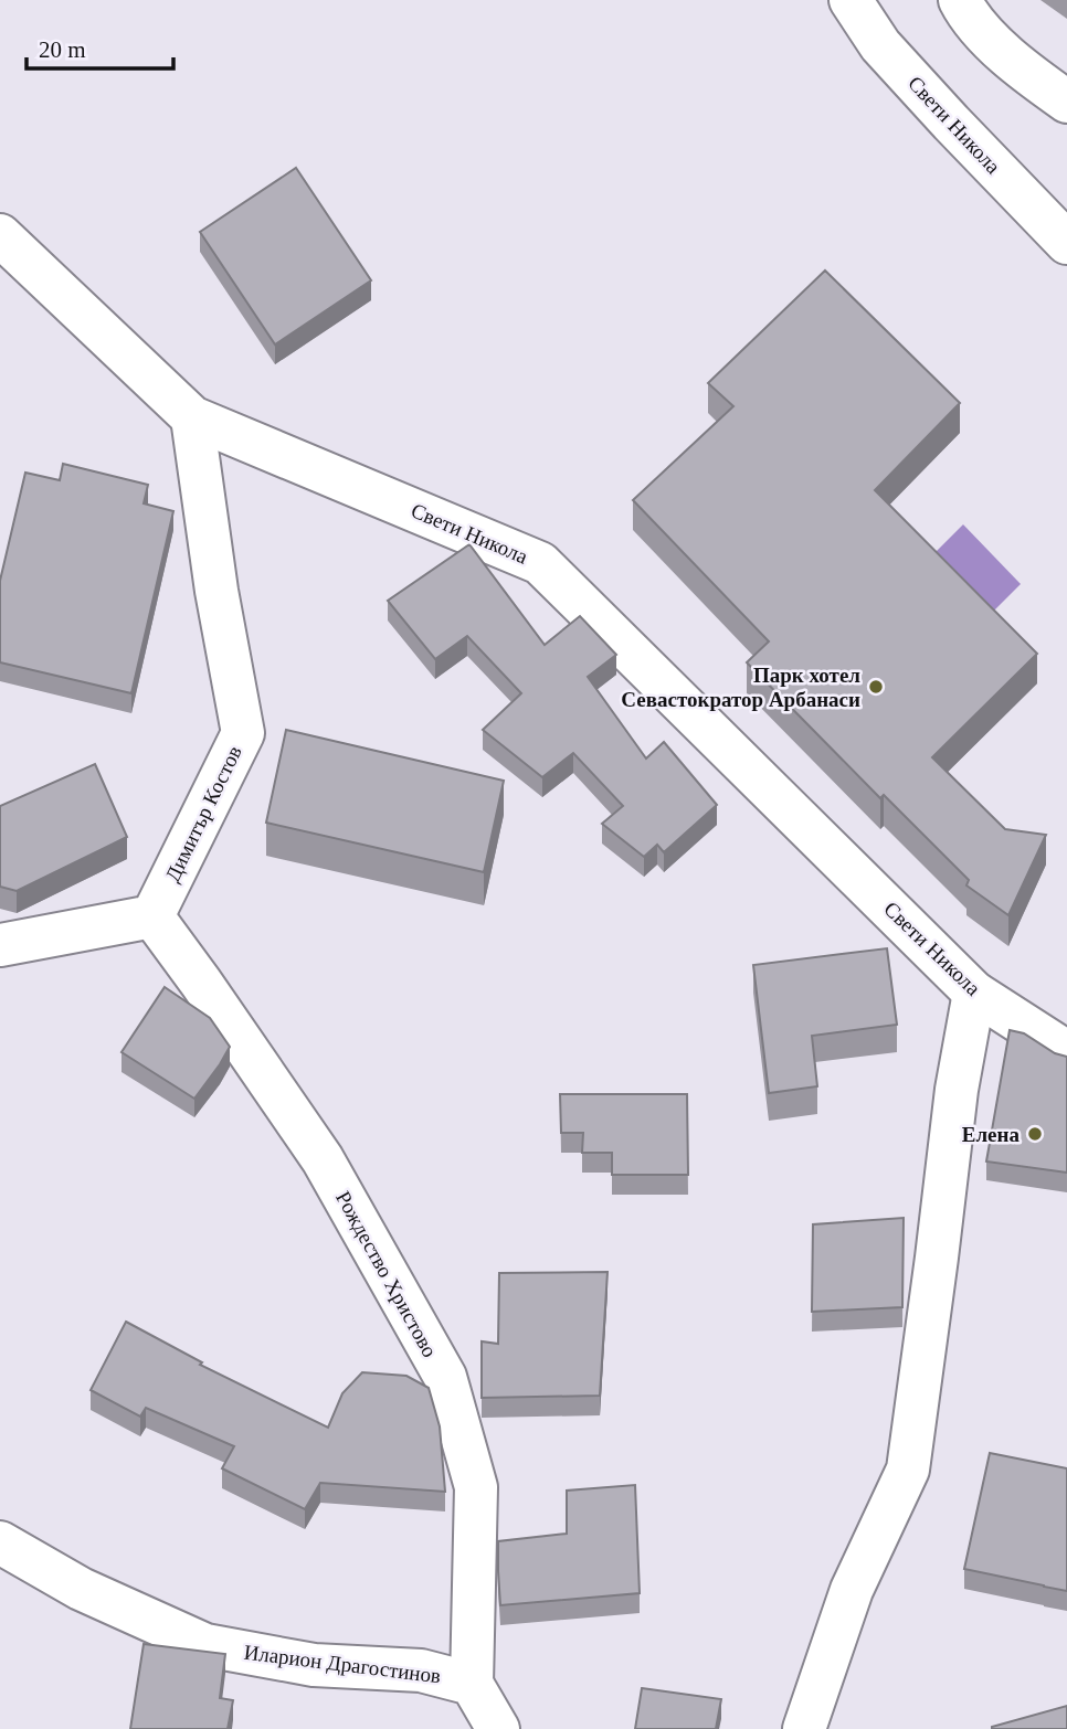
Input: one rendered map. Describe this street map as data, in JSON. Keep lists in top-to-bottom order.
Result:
{
  "streets": {
    "street": [
      "Свети Никола",
      "Димитър Костов",
      "Рождество Христово",
      "Иларион Драгостинов"
    ]
  },
  "crossings": [
    ["Свети Никола", "Димитър Костов"],
    ["Димитър Костов", "Рождество Христово"],
    ["Рождество Христово", "Иларион Драгостинов"]
  ],
  "places": ["Парк хотел Севастократор Арбанаси", "Елена"],
  "scale_bar": "20 m"
}
